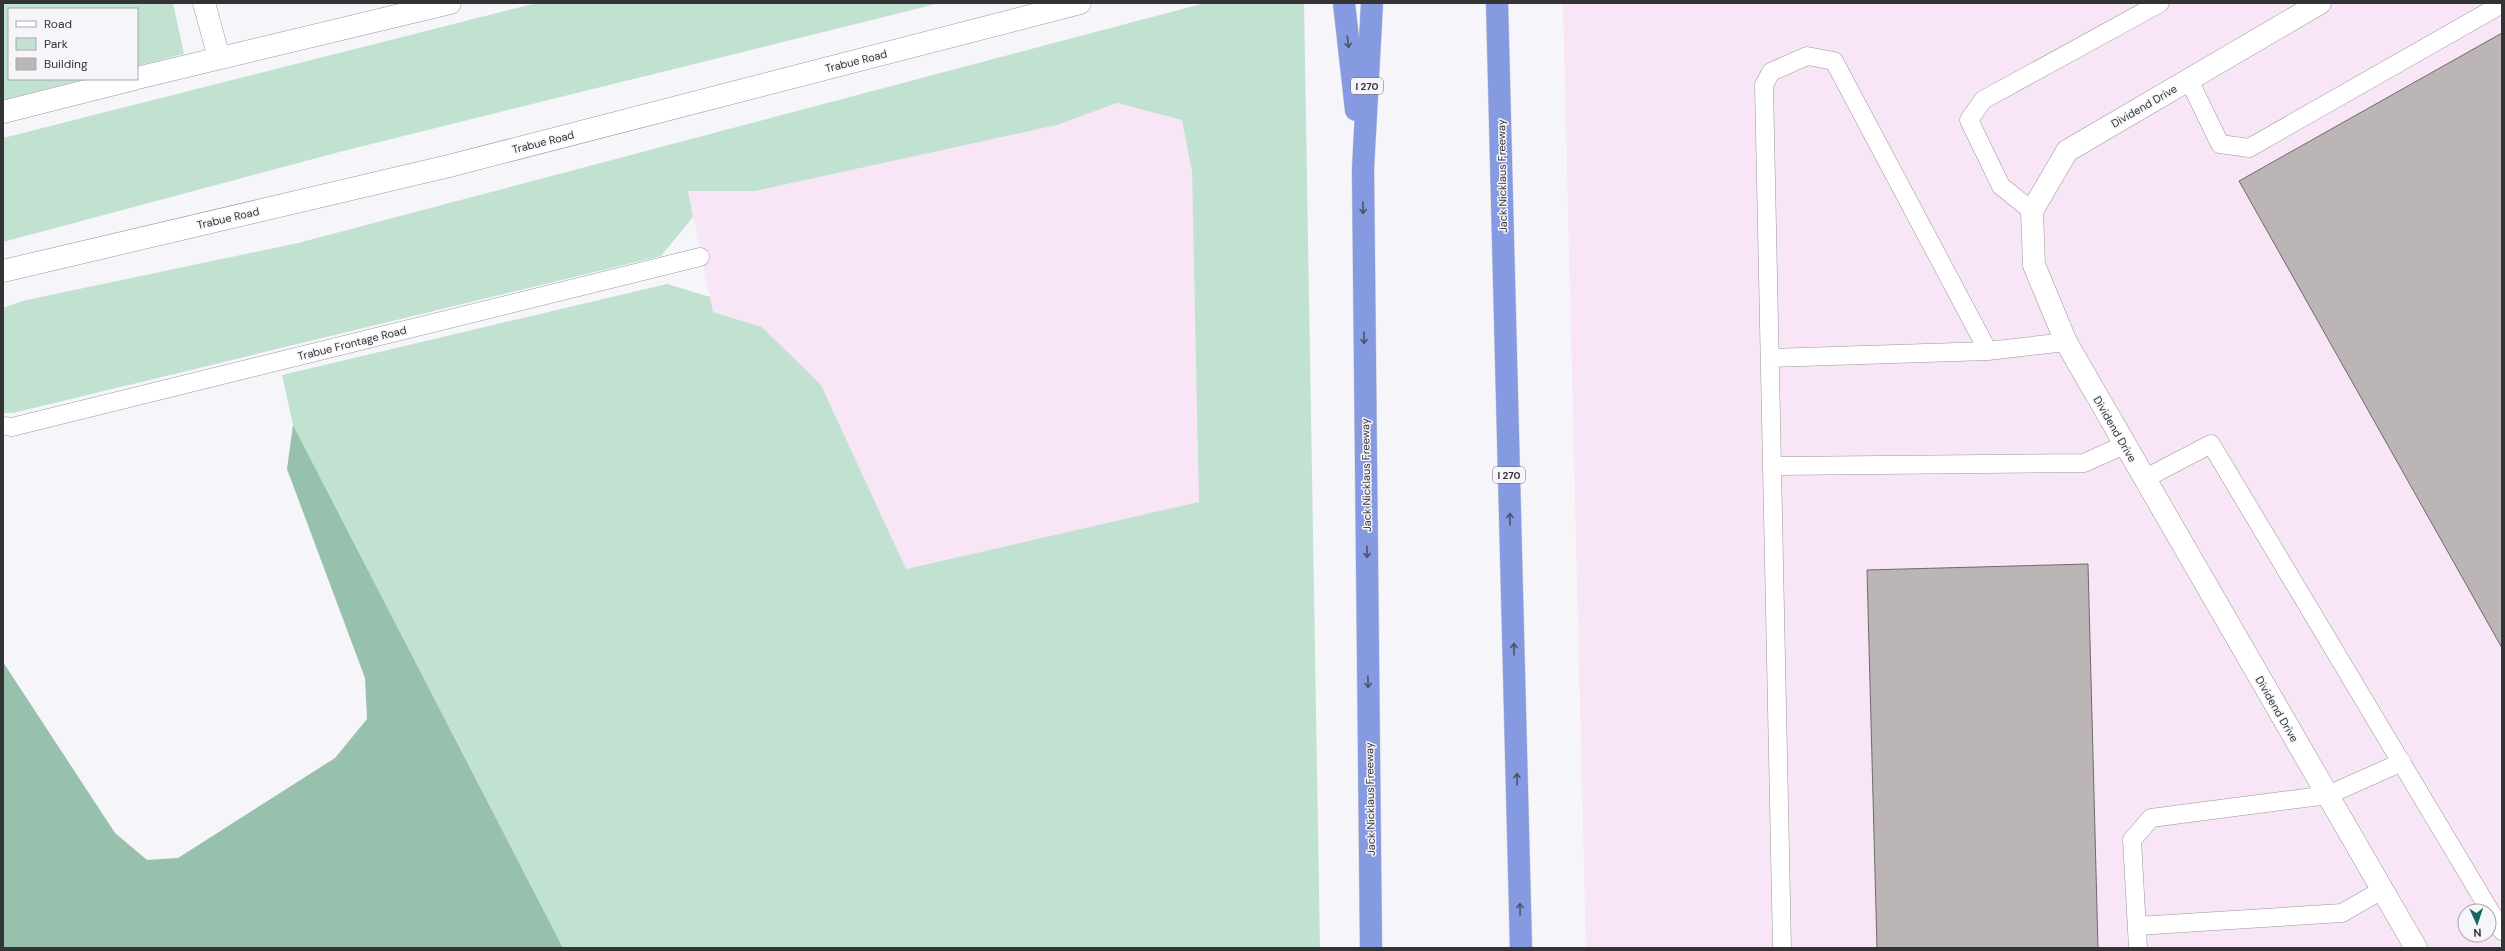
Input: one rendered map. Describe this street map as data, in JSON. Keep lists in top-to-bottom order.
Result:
{
  "streets": {
    "highway": ["I 270", "Jack Nicklaus Freeway"],
    "street": ["Trabue Road", "Dividend Drive"],
    "lane": ["Trabue Frontage Road"]
  },
  "legend": ["Road", "Park", "Building"],
  "north": "bottom"
}
